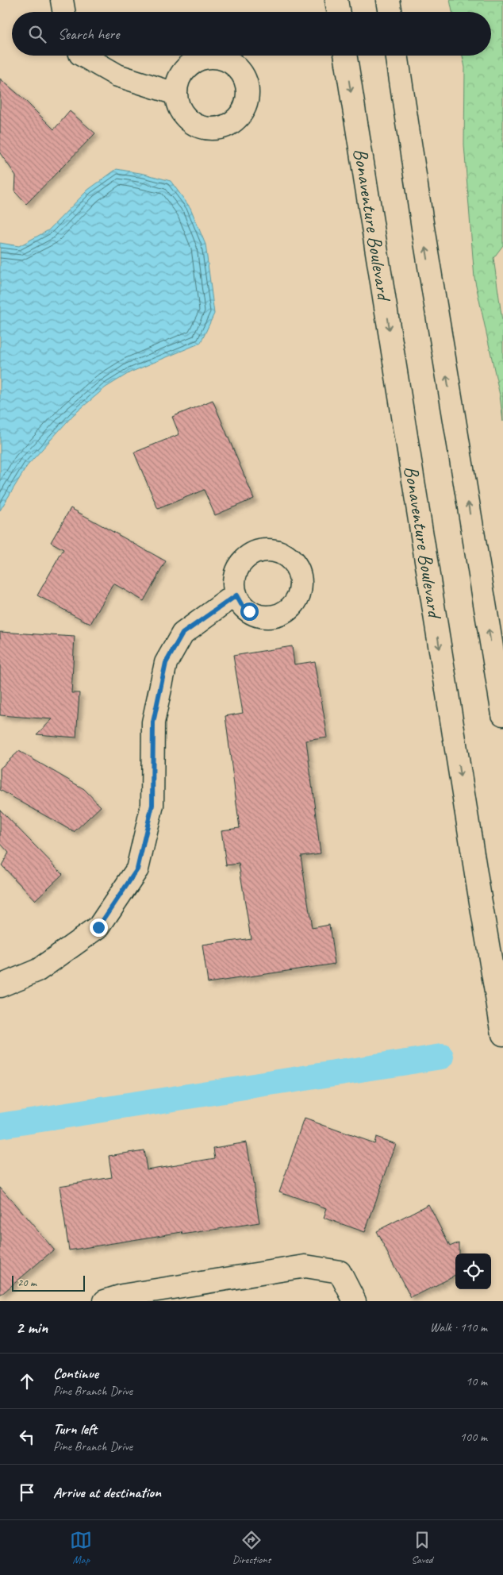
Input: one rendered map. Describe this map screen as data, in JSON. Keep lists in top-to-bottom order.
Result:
{
  "streets": {
    "main road": ["Bonaventure Boulevard"]
  },
  "scale_bar": "20 m",
  "page": {
    "search": "Search here",
    "scale": "20 m",
    "heading": ["2 min", "Walk · 110 m"],
    "list": [
      ["Continue", "Pine Branch Drive", "10 m"],
      ["Turn left", "Pine Branch Drive", "100 m"],
      "Arrive at destination"
    ],
    "nav": ["Map", "Directions", "Saved"]
  }
}
